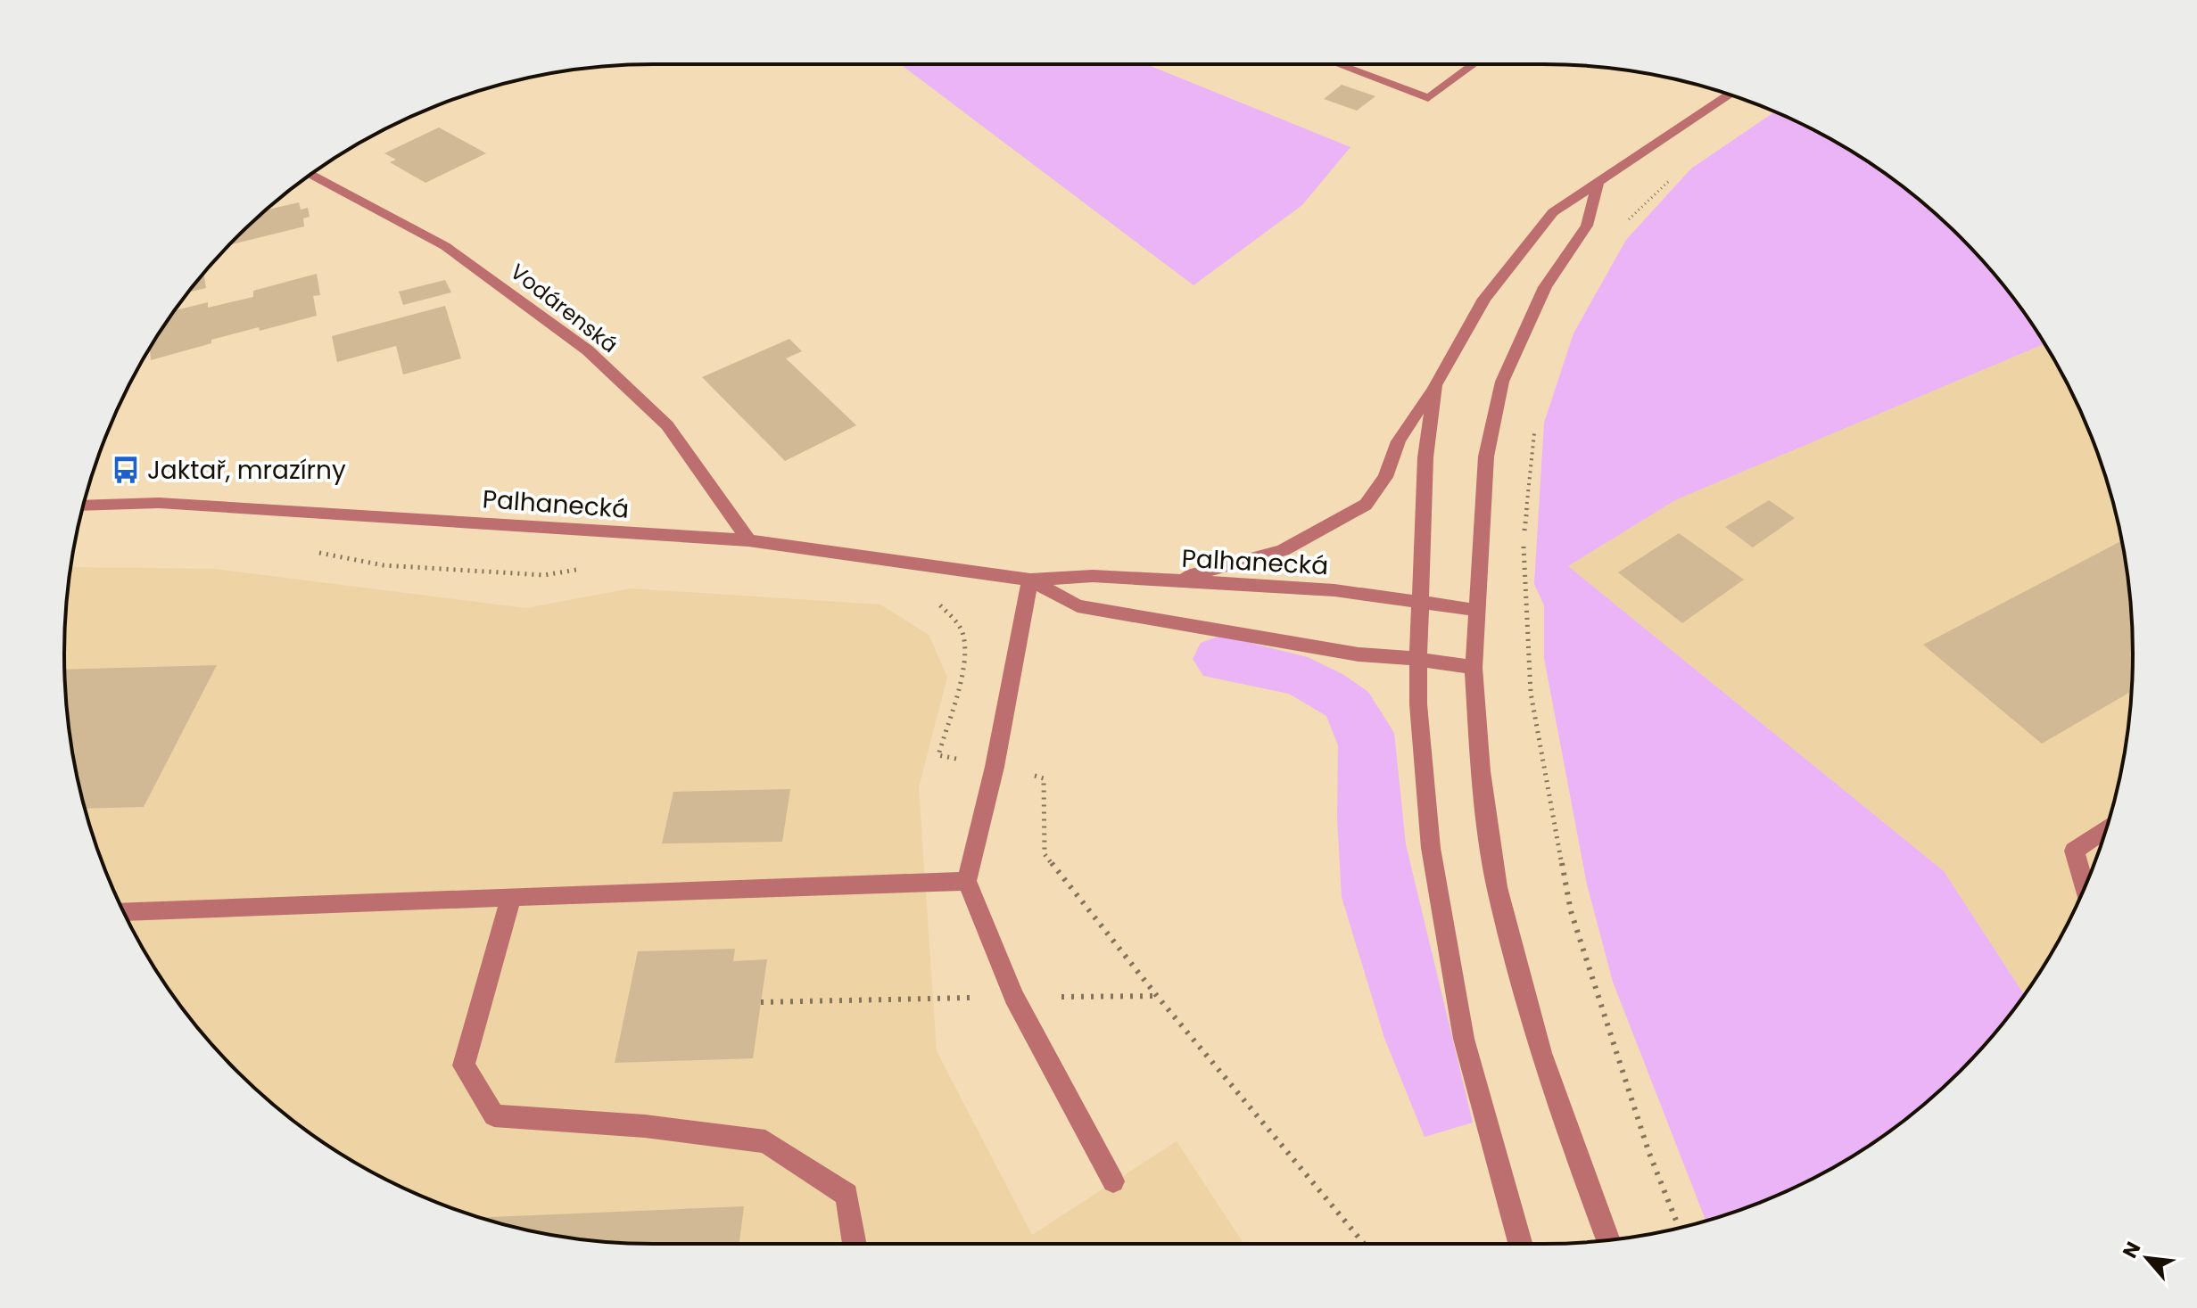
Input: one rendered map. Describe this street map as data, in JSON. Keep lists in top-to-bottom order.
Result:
{
  "streets": {
    "street": ["Vodárenská", "Palhanecká"]
  },
  "crossings": [
    ["Vodárenská", "Palhanecká"]
  ],
  "places": {
    "bus stop": ["Jaktař, mrazírny"]
  },
  "north": "top left"
}
